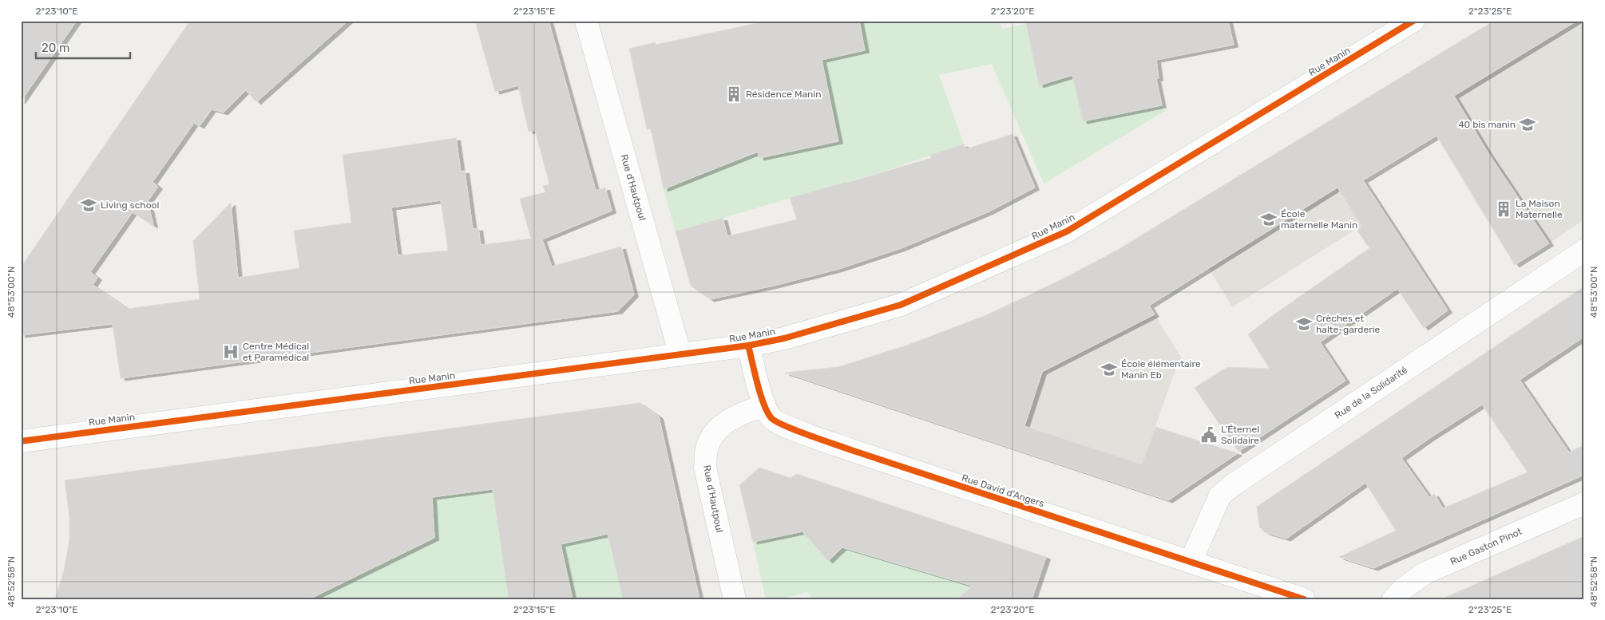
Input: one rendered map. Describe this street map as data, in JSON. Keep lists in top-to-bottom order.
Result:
{
  "streets": {
    "street": [
      "Rue Manin",
      "Rue d'Hautpoul",
      "Rue de la Solidarité",
      "Rue David d'Angers",
      "Rue Gaston Pinot"
    ]
  },
  "crossings": [
    ["Rue Manin", "Rue d'Hautpoul"],
    ["Rue Manin", "Rue David d'Angers"],
    ["Rue d'Hautpoul", "Rue David d'Angers"],
    ["Rue de la Solidarité", "Rue David d'Angers"]
  ],
  "places": {
    "building": ["Résidence Manin", "La Maison Maternelle"],
    "school or university": [
      "40 bis manin",
      "Living school",
      "École maternelle Manin",
      "Crèches et halte-garderie",
      "École élémentaire Manin Eb"
    ],
    "hospital": ["Centre Médical et Paramédical"],
    "public building": ["L’Éternel Solidaire"]
  },
  "scale_bar": "20 m",
  "coordinates": [
    "2°23'10\"E",
    "2°23'15\"E",
    "2°23'20\"E",
    "2°23'25\"E",
    "48°53'00\"N",
    "48°52'58\"N"
  ]
}
